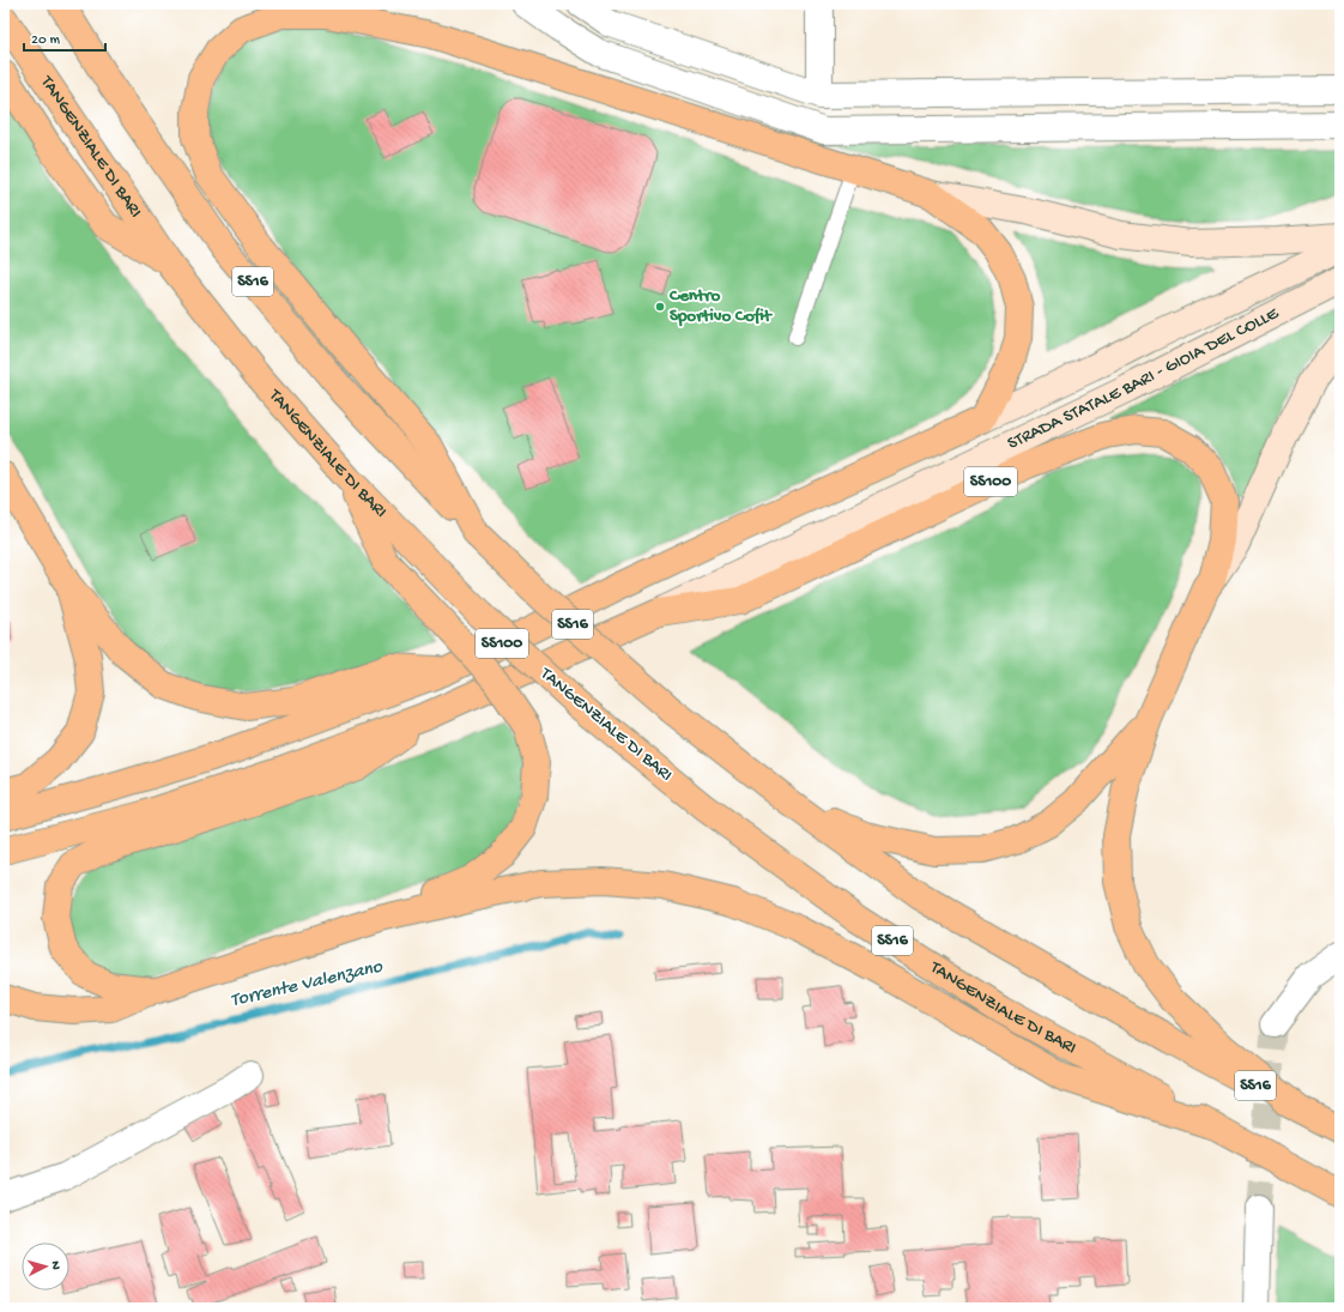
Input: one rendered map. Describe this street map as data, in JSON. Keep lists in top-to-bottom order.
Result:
{
  "streets": {
    "highway": ["TANGENZIALE DI BARI", "SS16", "SS100"],
    "main road": ["STRADA STATALE BARI - GIOIA DEL COLLE"]
  },
  "crossings": [
    ["STRADA STATALE BARI - GIOIA DEL COLLE", "SS100"]
  ],
  "water": ["Torrente Valenzano"],
  "places": ["Centro Sportivo Cofit"],
  "scale_bar": "20 m",
  "north": "right"
}
